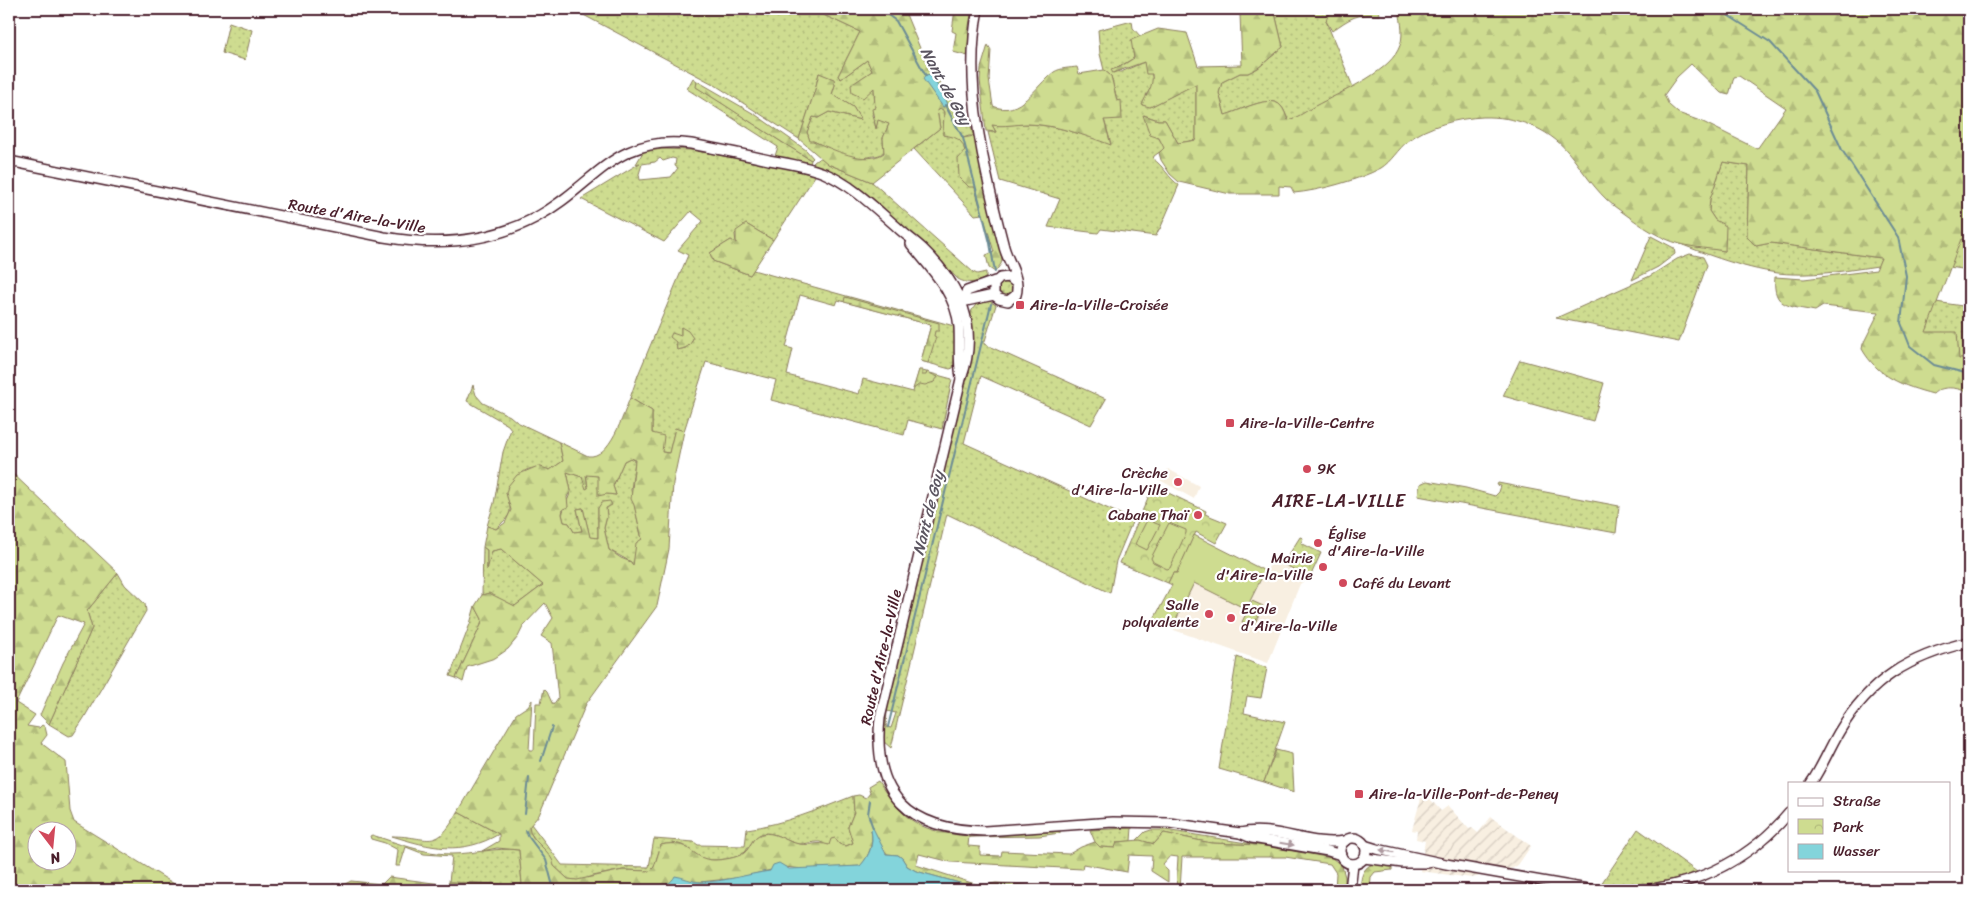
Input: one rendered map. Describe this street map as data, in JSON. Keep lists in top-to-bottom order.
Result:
{
  "streets": {
    "main road": ["Route d'Aire-la-Ville"]
  },
  "districts": ["AIRE-LA-VILLE"],
  "water": ["Nant de Goy"],
  "places": {
    "transit": ["Aire-la-Ville-Croisée", "Aire-la-Ville-Centre", "Aire-la-Ville-Pont-de-Peney"],
    "other": [
      "9K",
      "Crèche d'Aire-la-Ville",
      "Cabane Thaï",
      "Église d'Aire-la-Ville",
      "Mairie d'Aire-la-Ville",
      "Café du Levant",
      "Salle polyvalente",
      "Ecole d'Aire-la-Ville"
    ]
  },
  "legend": ["Straße", "Park", "Wasser"],
  "north": "bottom"
}
